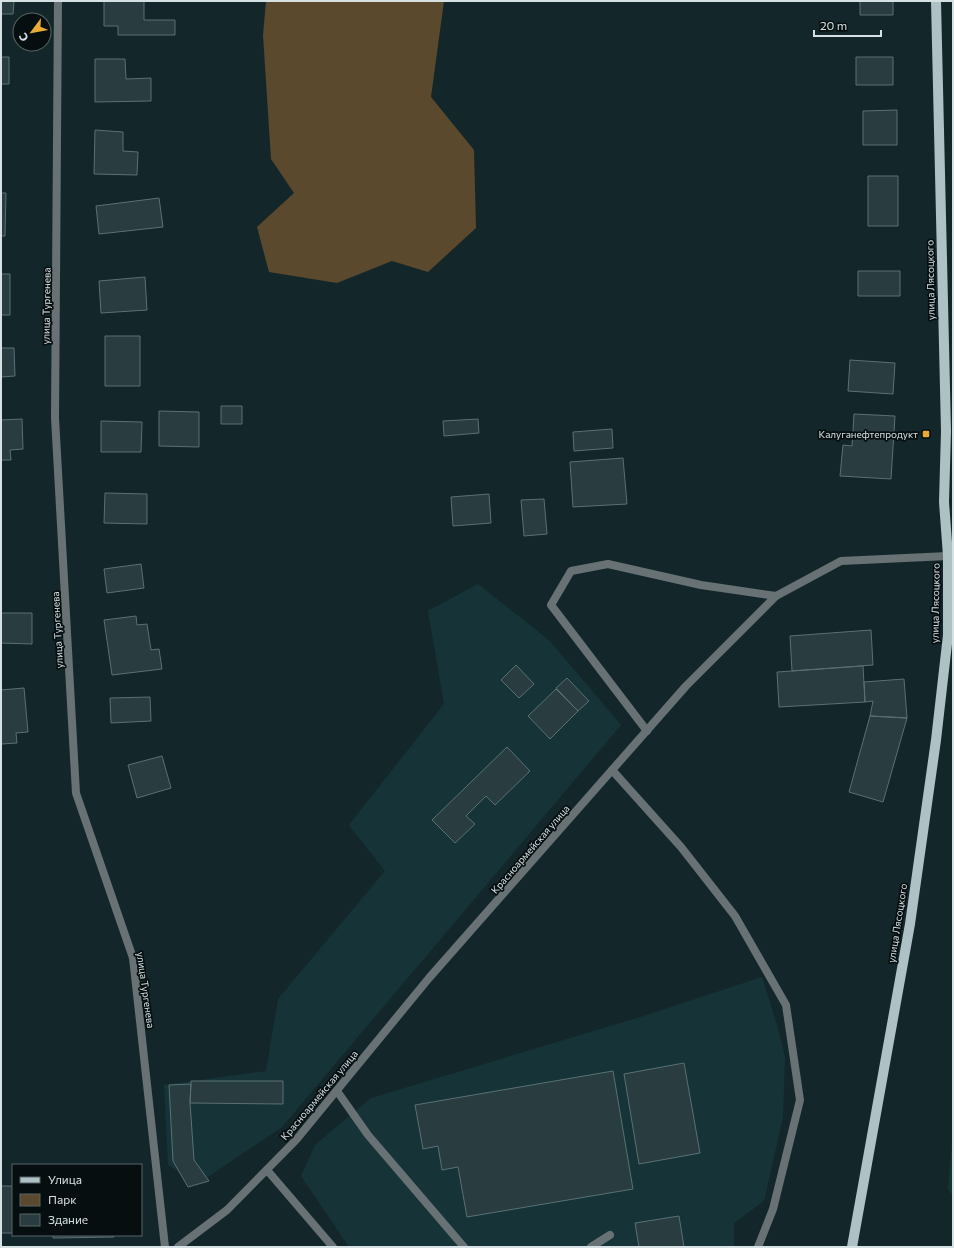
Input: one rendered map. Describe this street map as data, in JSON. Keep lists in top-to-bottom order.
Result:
{
  "streets": {
    "main road": ["улица Лясоцкого"],
    "street": ["улица Тургенева", "Красноармейская улица"]
  },
  "crossings": [
    ["улица Лясоцкого", "Красноармейская улица"]
  ],
  "places": {
    "transit": ["Калуганефтепродукт"]
  },
  "legend": ["Улица", "Парк", "Здание"],
  "scale_bar": "20 m",
  "north": "bottom left"
}
